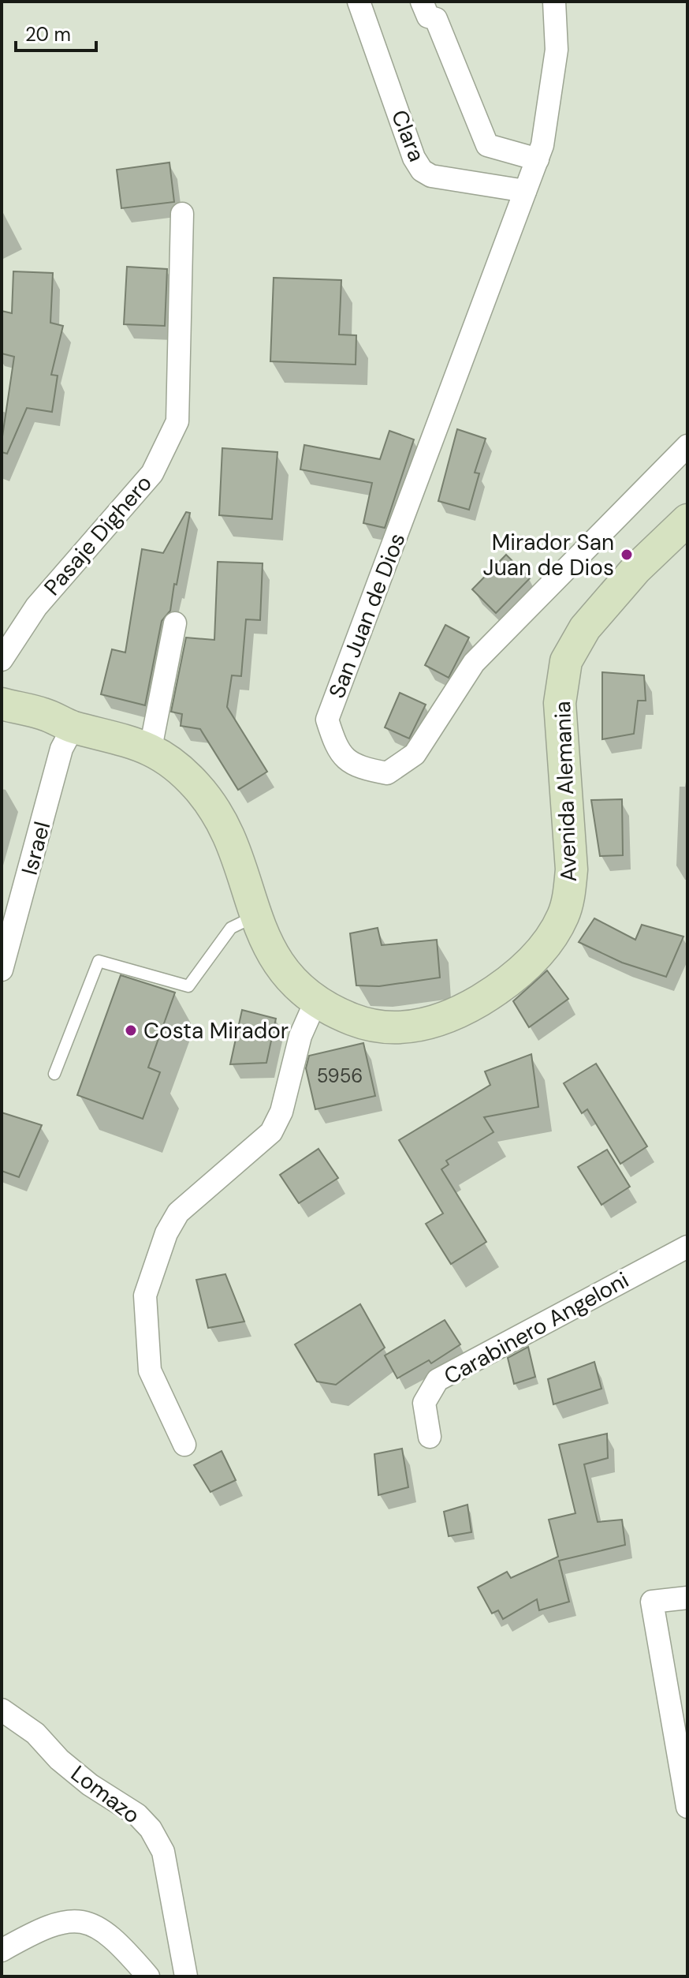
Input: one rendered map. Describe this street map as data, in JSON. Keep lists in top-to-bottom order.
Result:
{
  "streets": {
    "main road": ["Avenida Alemania"],
    "street": [
      "Clara",
      "Pasaje Dighero",
      "San Juan de Dios",
      "Israel",
      "Carabinero Angeloni",
      "Lomazo"
    ]
  },
  "crossings": [
    ["Clara", "San Juan de Dios"],
    ["Avenida Alemania", "Israel"]
  ],
  "places": ["Mirador San Juan de Dios", "Costa Mirador"],
  "house_numbers": ["5956"],
  "scale_bar": "20 m"
}
